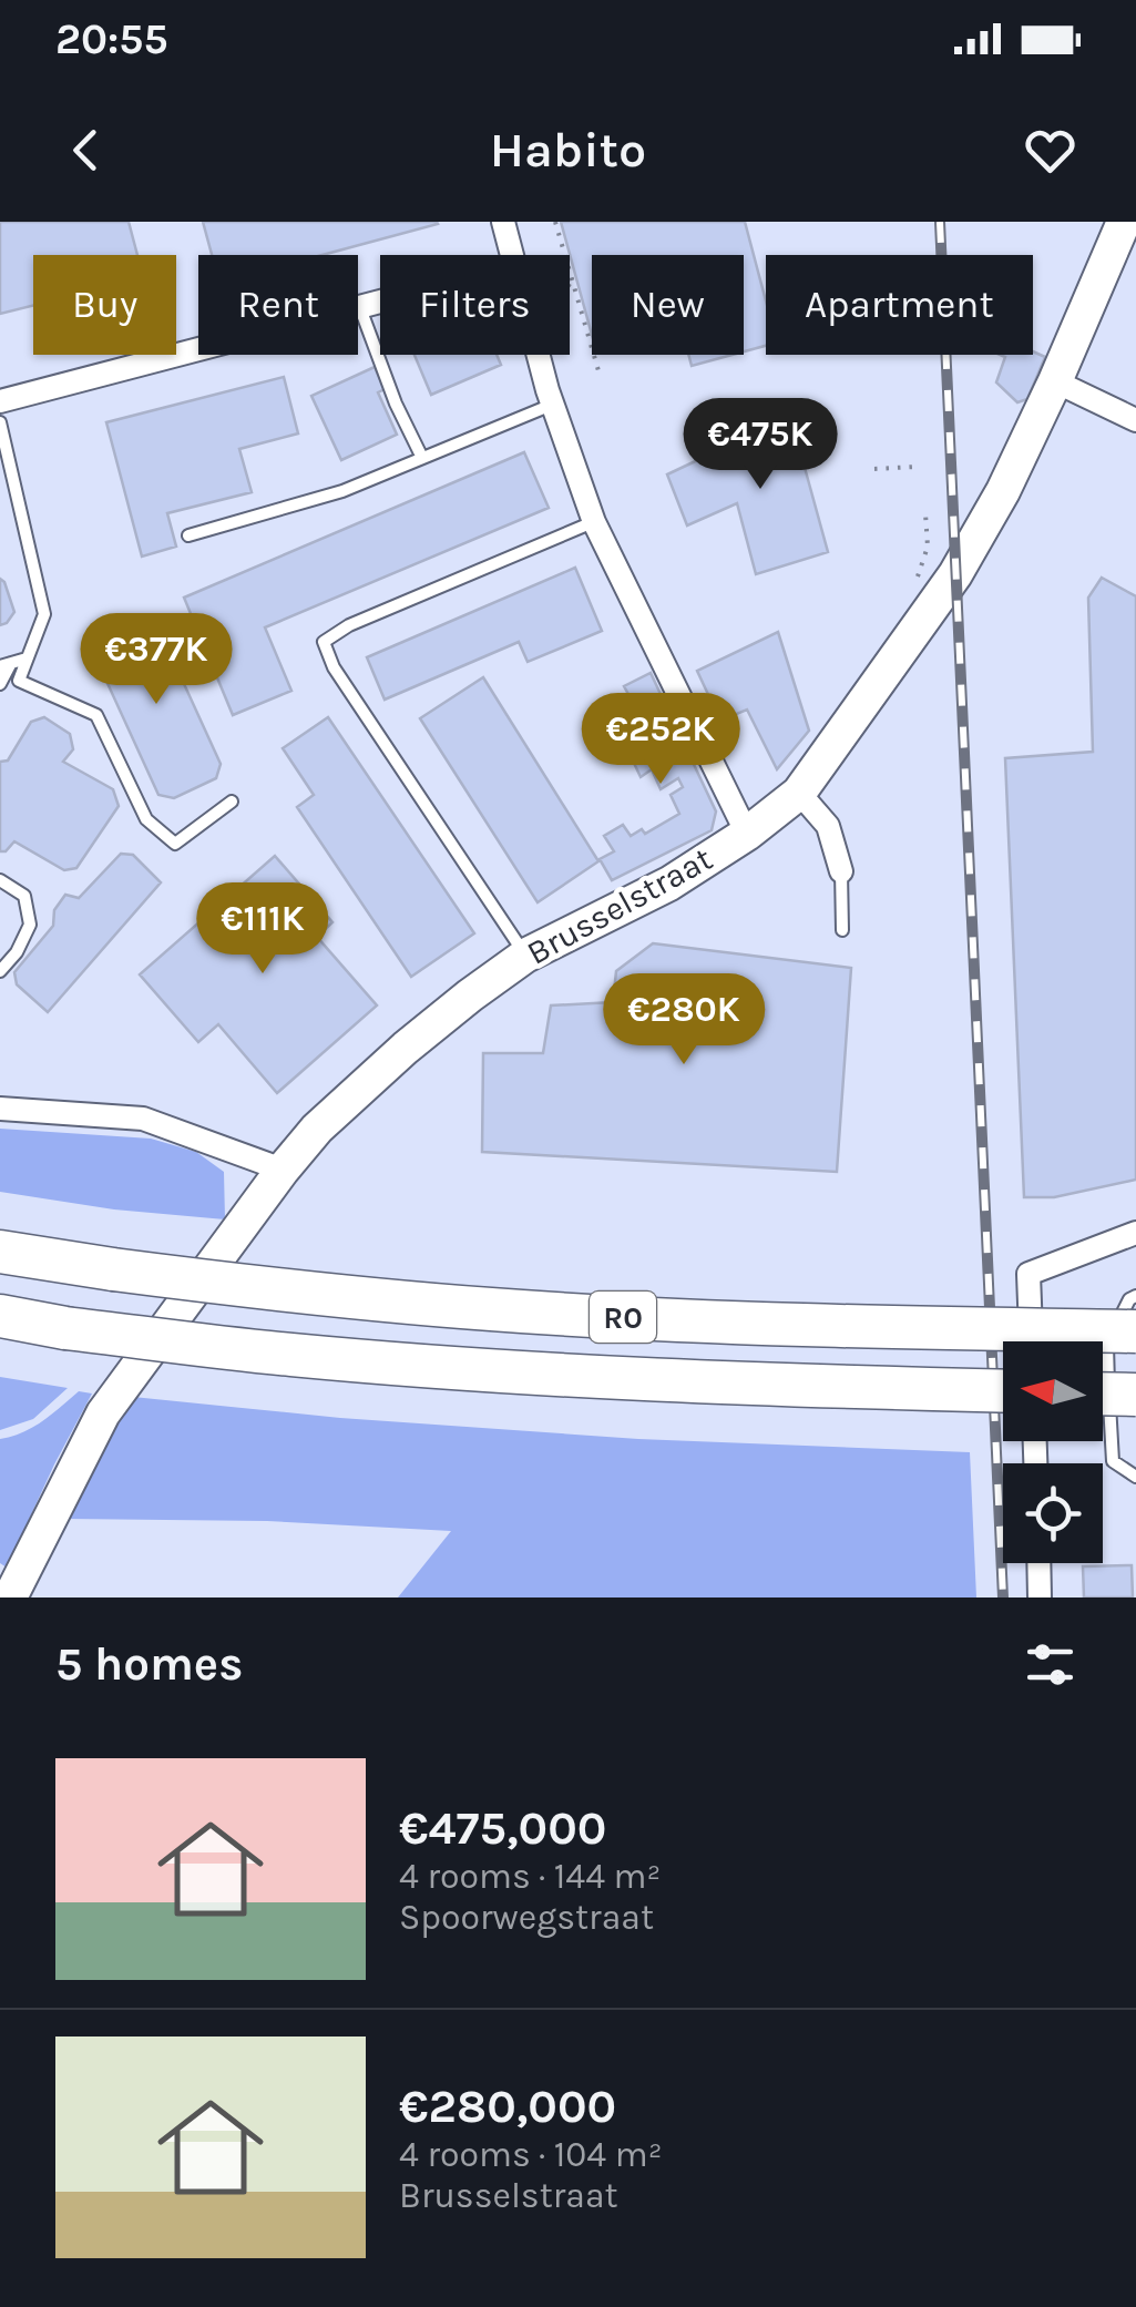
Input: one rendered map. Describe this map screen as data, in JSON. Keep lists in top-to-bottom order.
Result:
{
  "streets": {
    "highway": ["R0"],
    "street": ["Brusselstraat"]
  },
  "north": "left",
  "page": {
    "status": "20:55",
    "header": "Habito",
    "chip": [
      "Buy",
      "Rent",
      "Filters",
      "New",
      "Apartment"
    ],
    "price": [
      "€475K",
      "€377K",
      "€252K",
      "€111K",
      "€280K"
    ],
    "heading": "5 homes",
    "list": [
      {
        "name": "€475,000",
        "note": "4 rooms · 144 m² · Spoorwegstraat"
      },
      {
        "name": "€280,000",
        "note": "4 rooms · 104 m² · Brusselstraat"
      }
    ]
  }
}
